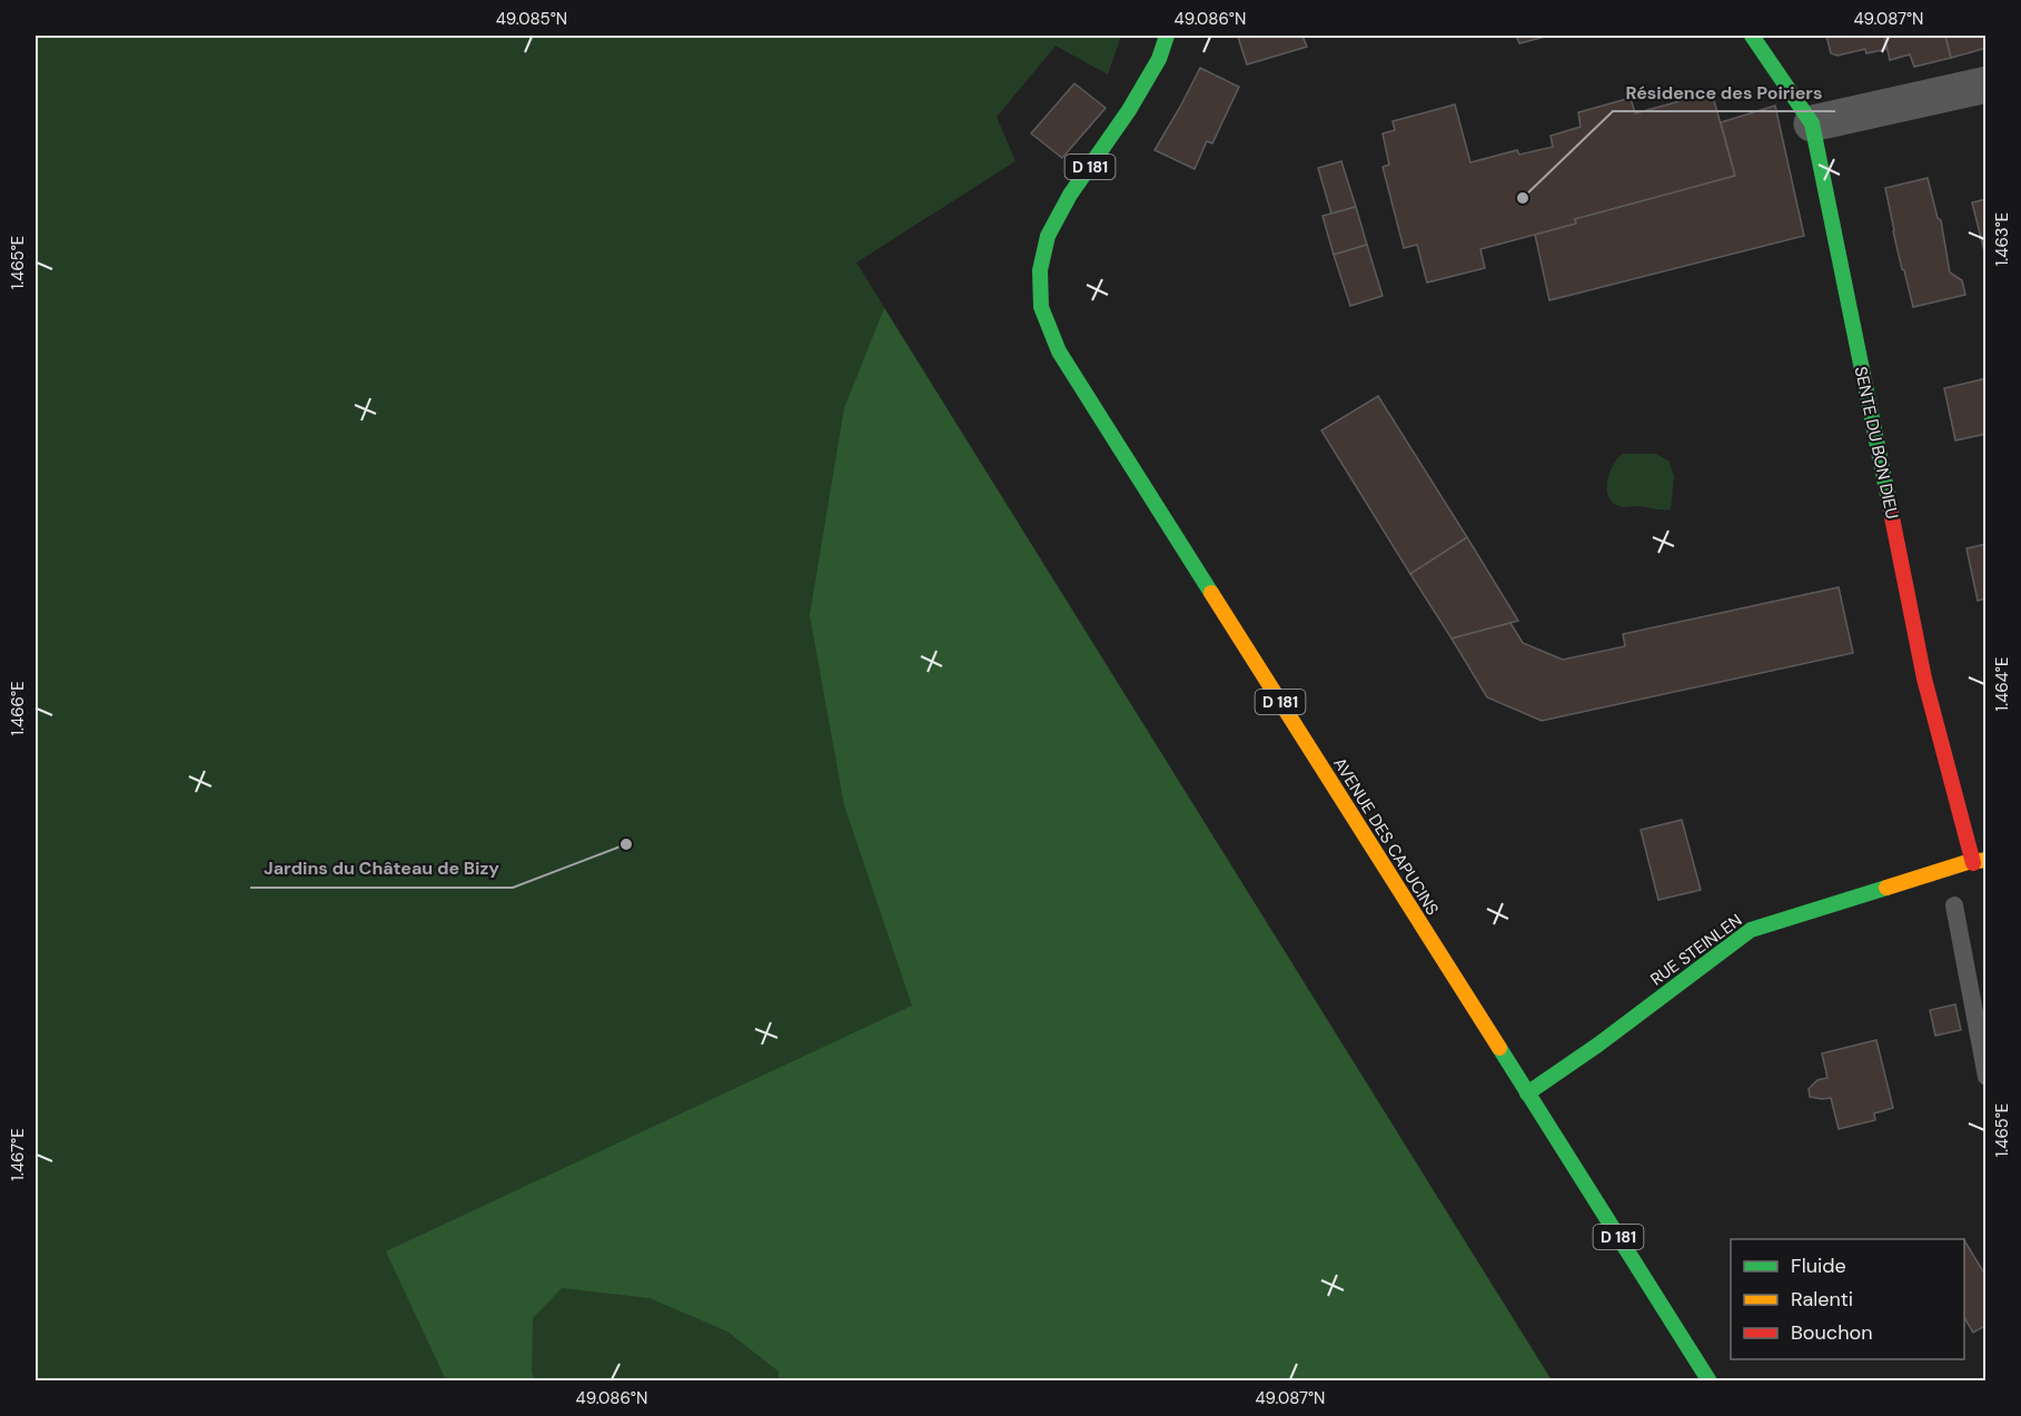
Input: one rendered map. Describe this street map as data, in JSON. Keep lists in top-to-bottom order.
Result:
{
  "streets": {
    "main road": [
      "D 181",
      "SENTE DU BON DIEU",
      "AVENUE DES CAPUCINS",
      "RUE STEINLEN"
    ]
  },
  "crossings": [
    ["SENTE DU BON DIEU", "RUE STEINLEN"],
    ["AVENUE DES CAPUCINS", "RUE STEINLEN"]
  ],
  "places": ["Résidence des Poiriers", "Jardins du Château de Bizy"],
  "legend": ["Fluide", "Ralenti", "Bouchon"],
  "coordinates": [
    "49.085°N",
    "49.086°N",
    "49.087°N",
    "1.463°E",
    "1.465°E",
    "1.464°E",
    "1.466°E",
    "1.467°E"
  ]
}
